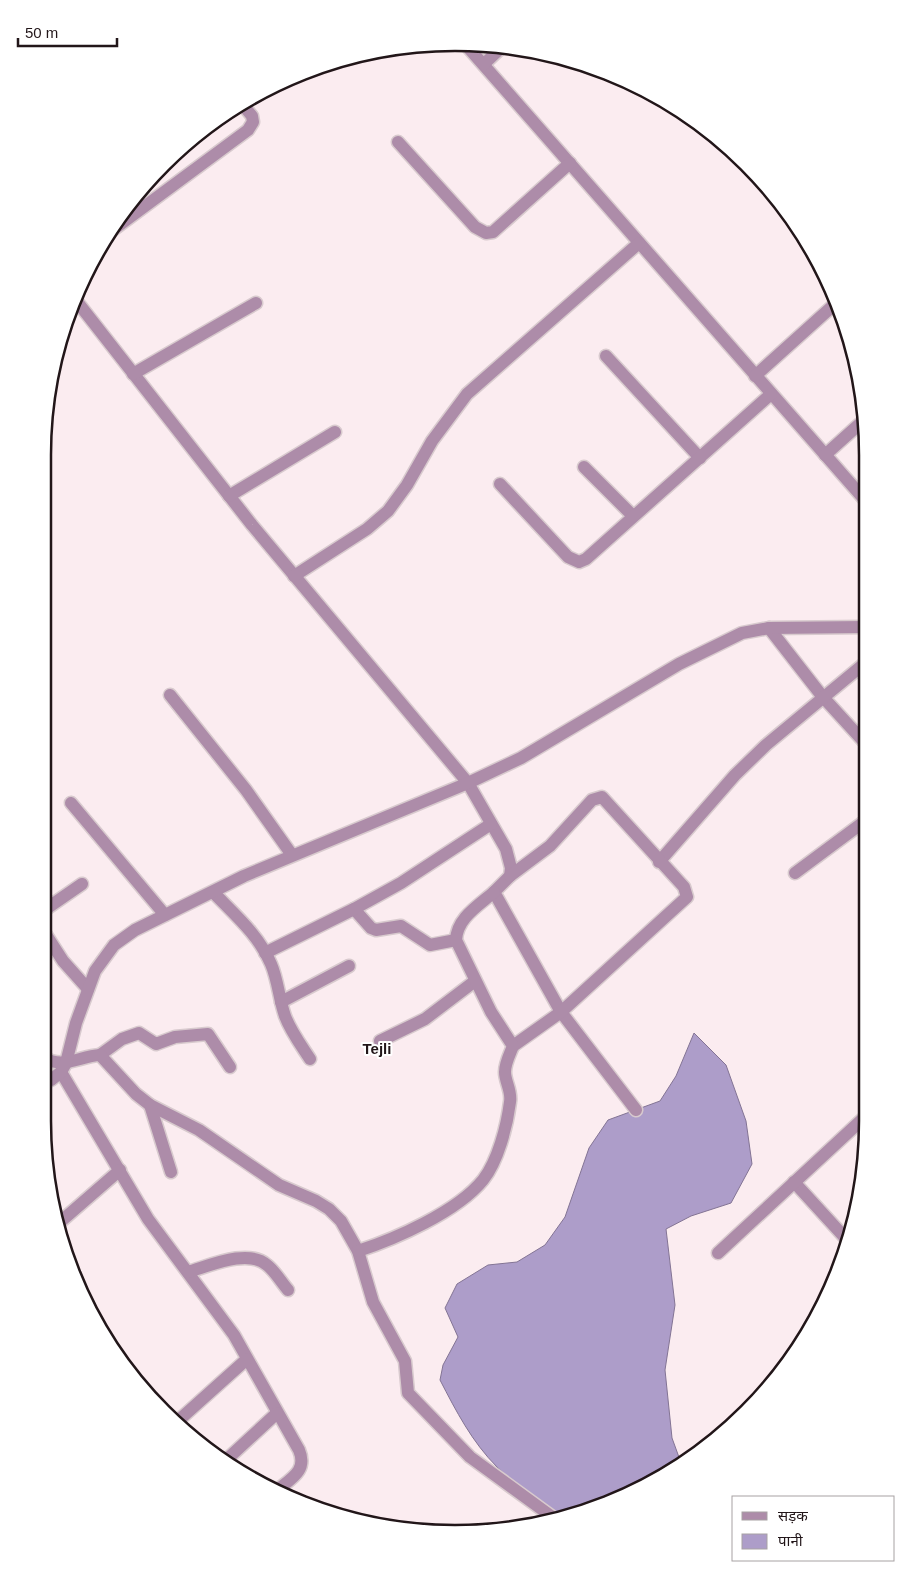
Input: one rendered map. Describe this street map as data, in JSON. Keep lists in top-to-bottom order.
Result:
{
  "districts": ["Tejli"],
  "legend": ["सड़क", "पानी"],
  "scale_bar": "50 m"
}
